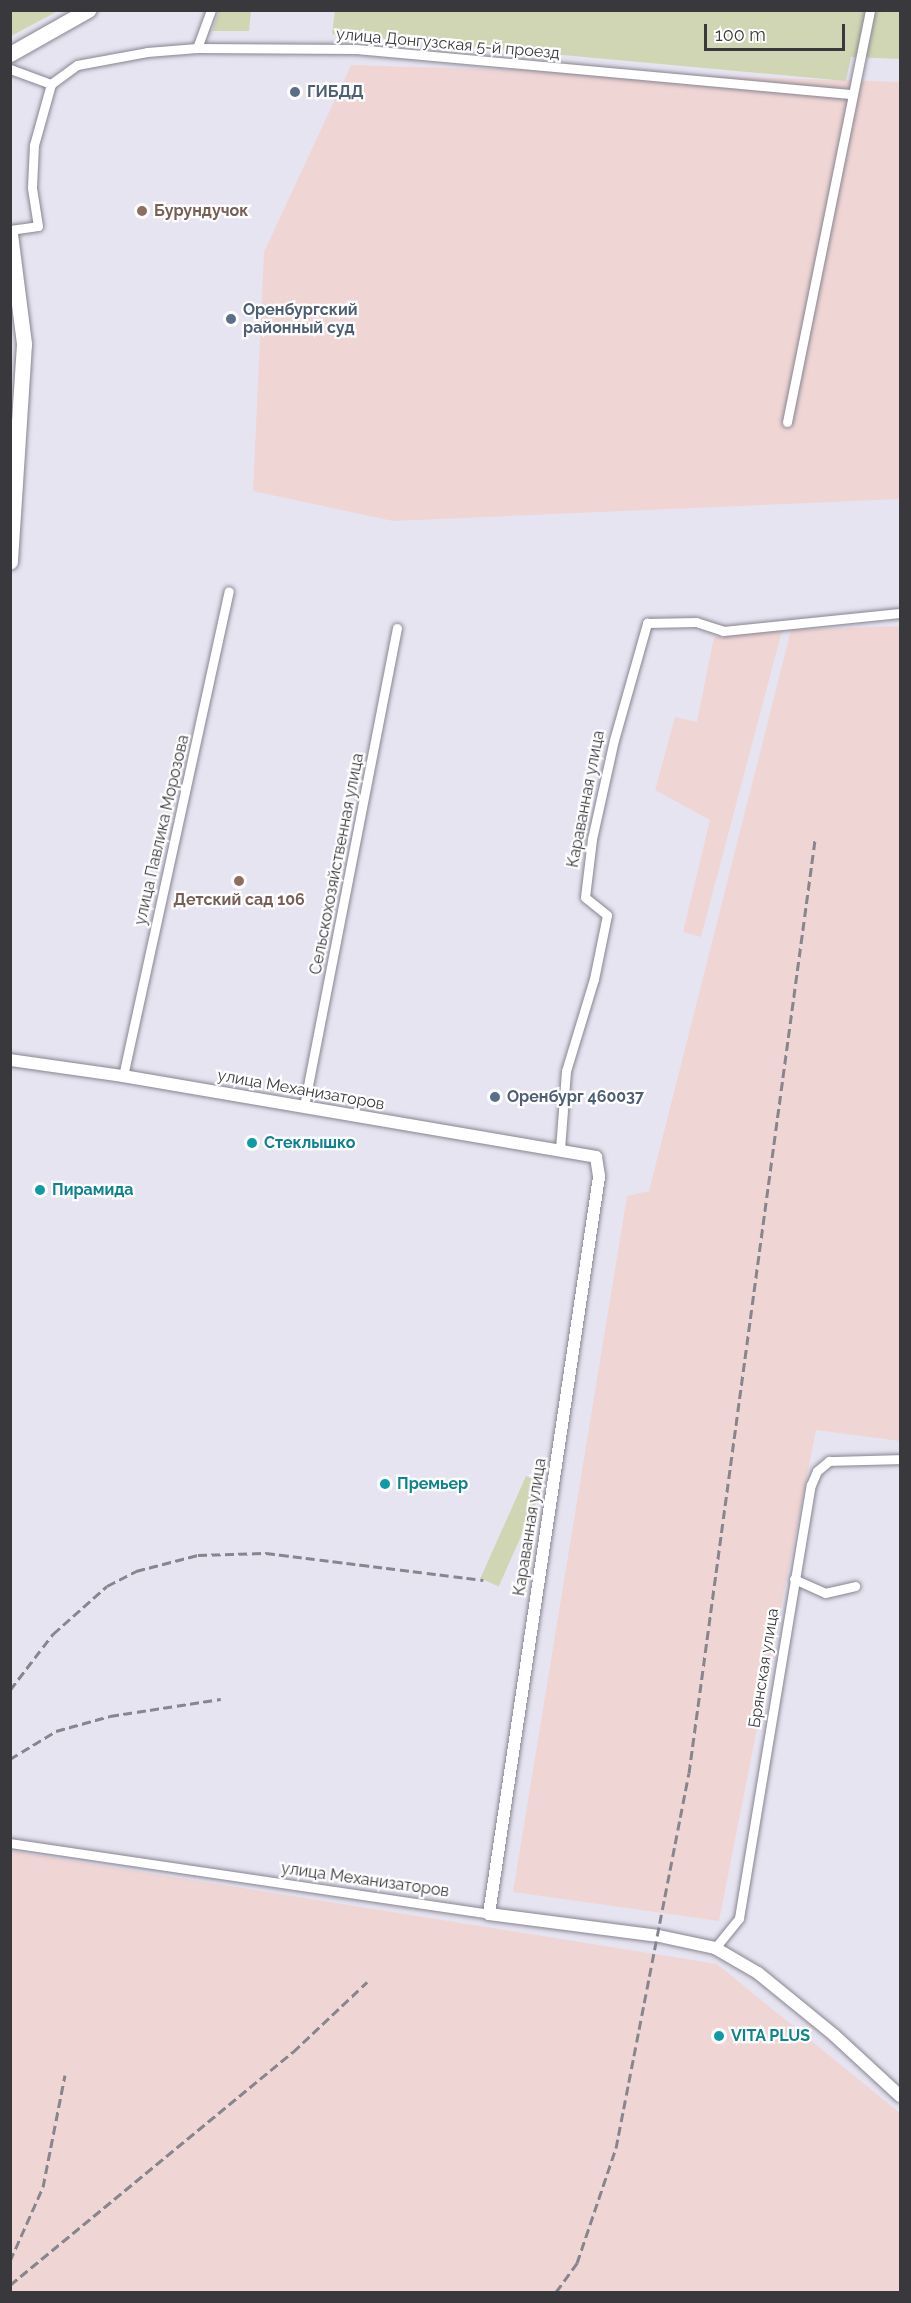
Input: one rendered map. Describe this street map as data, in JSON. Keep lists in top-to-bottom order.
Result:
{
  "streets": {
    "street": [
      "улица Донгузская 5-й проезд",
      "Караванная улица",
      "улица Павлика Морозова",
      "Сельскохозяйственная улица",
      "улица Механизаторов",
      "Брянская улица"
    ]
  },
  "crossings": [
    ["Караванная улица", "улица Механизаторов"],
    ["улица Павлика Морозова", "улица Механизаторов"],
    ["Сельскохозяйственная улица", "улица Механизаторов"],
    ["улица Механизаторов", "Брянская улица"]
  ],
  "places": [
    "ГИБДД",
    "Бурундучок",
    "Оренбургский районный суд",
    "Детский сад 106",
    "Оренбург 460037",
    "Стеклышко",
    "Пирамида",
    "Премьер",
    "VITA PLUS"
  ],
  "scale_bar": "100 m"
}
